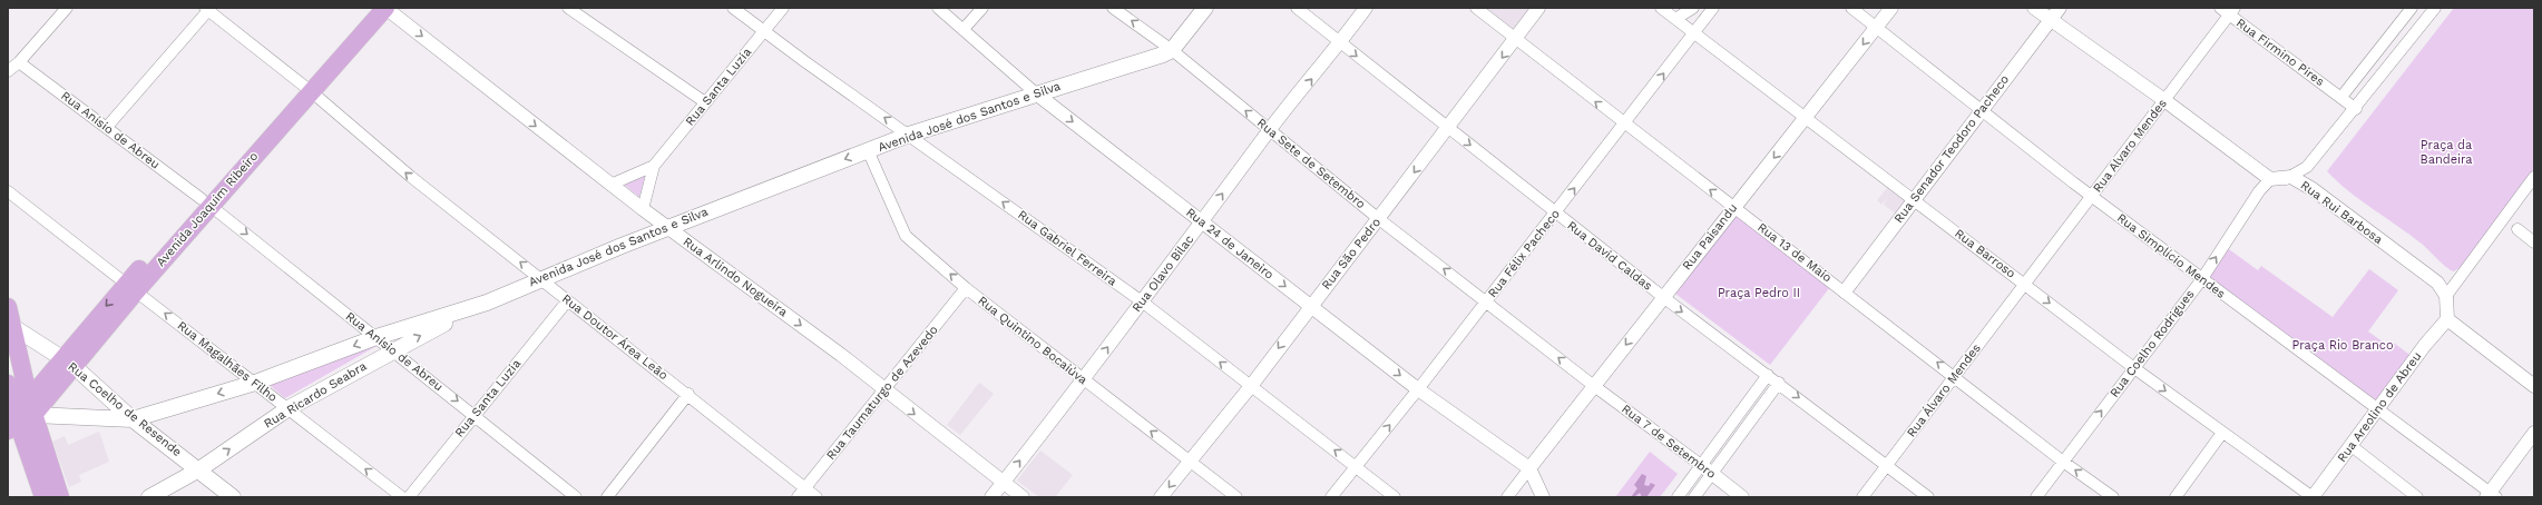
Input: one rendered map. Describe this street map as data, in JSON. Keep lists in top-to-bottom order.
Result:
{
  "streets": {
    "main road": [
      "Avenida José dos Santos e Silva",
      "Avenida Joaquim Ribeiro",
      "Rua Ricardo Seabra",
      "Rua Coelho de Resende"
    ],
    "street": [
      "Rua Firmino Pires",
      "Rua Santa Luzia",
      "Rua Anísio de Abreu",
      "Rua Alvaro Mendes",
      "Rua Senador Teodoro Pacheco",
      "Rua Sete de Setembro",
      "Rua Rui Barbosa",
      "Rua Paisandu",
      "Rua 24 de Janeiro",
      "Rua Gabriel Ferreira",
      "Rua 13 de Maio",
      "Rua São Pedro",
      "Rua Félix Pacheco",
      "Rua Barroso",
      "Rua David Caldas",
      "Rua Simplício Mendes",
      "Rua Olavo Bilac",
      "Rua Arlindo Nogueira",
      "Rua Doutor Área Leão",
      "Rua Quintino Bocaiúva",
      "Rua Coelho Rodrigues",
      "Rua Magalhães Filho",
      "Rua Álvaro Mendes",
      "Rua Taumaturgo de Azevedo",
      "Rua Areolino de Abreu",
      "Rua 7 de Setembro"
    ]
  },
  "crossings": [
    ["Rua Firmino Pires", "Rua Alvaro Mendes"],
    ["Rua Santa Luzia", "Rua Anísio de Abreu"],
    ["Rua Santa Luzia", "Rua Gabriel Ferreira"],
    ["Rua Santa Luzia", "Rua Arlindo Nogueira"],
    ["Rua Santa Luzia", "Rua Doutor Área Leão"],
    ["Avenida José dos Santos e Silva", "Rua Anísio de Abreu"],
    ["Avenida José dos Santos e Silva", "Rua Sete de Setembro"],
    ["Avenida José dos Santos e Silva", "Avenida Joaquim Ribeiro"],
    ["Avenida José dos Santos e Silva", "Rua 24 de Janeiro"],
    ["Avenida José dos Santos e Silva", "Rua Gabriel Ferreira"],
    ["Avenida José dos Santos e Silva", "Rua Arlindo Nogueira"],
    ["Avenida José dos Santos e Silva", "Rua Doutor Área Leão"],
    ["Avenida José dos Santos e Silva", "Rua Quintino Bocaiúva"],
    ["Avenida José dos Santos e Silva", "Rua Magalhães Filho"],
    ["Avenida José dos Santos e Silva", "Rua Ricardo Seabra"],
    ["Avenida José dos Santos e Silva", "Rua Coelho de Resende"],
    ["Rua Anísio de Abreu", "Avenida Joaquim Ribeiro"],
    ["Rua Anísio de Abreu", "Rua Ricardo Seabra"],
    ["Rua Alvaro Mendes", "Rua Barroso"],
    ["Rua Alvaro Mendes", "Rua Simplício Mendes"],
    ["Rua Alvaro Mendes", "Rua Álvaro Mendes"],
    ["Rua Senador Teodoro Pacheco", "Rua 13 de Maio"],
    ["Rua Senador Teodoro Pacheco", "Rua Barroso"],
    ["Rua Senador Teodoro Pacheco", "Rua Simplício Mendes"],
    ["Rua Sete de Setembro", "Rua Paisandu"],
    ["Rua Sete de Setembro", "Rua São Pedro"],
    ["Rua Sete de Setembro", "Rua Félix Pacheco"],
    ["Rua Sete de Setembro", "Rua Olavo Bilac"],
    ["Rua Sete de Setembro", "Rua 7 de Setembro"],
    ["Avenida Joaquim Ribeiro", "Rua Arlindo Nogueira"],
    ["Avenida Joaquim Ribeiro", "Rua Doutor Área Leão"],
    ["Avenida Joaquim Ribeiro", "Rua Magalhães Filho"],
    ["Avenida Joaquim Ribeiro", "Rua Coelho de Resende"],
    ["Rua Rui Barbosa", "Rua Coelho Rodrigues"],
    ["Rua Paisandu", "Rua 24 de Janeiro"],
    ["Rua Paisandu", "Rua 13 de Maio"],
    ["Rua Paisandu", "Rua Barroso"],
    ["Rua Paisandu", "Rua David Caldas"],
    ["Rua Paisandu", "Rua Simplício Mendes"],
    ["Rua Paisandu", "Rua 7 de Setembro"],
    ["Rua 24 de Janeiro", "Rua São Pedro"],
    ["Rua 24 de Janeiro", "Rua Félix Pacheco"],
    ["Rua 24 de Janeiro", "Rua Olavo Bilac"],
    ["Rua Gabriel Ferreira", "Rua São Pedro"],
    ["Rua Gabriel Ferreira", "Rua Félix Pacheco"],
    ["Rua Gabriel Ferreira", "Rua Olavo Bilac"],
    ["Rua 13 de Maio", "Rua São Pedro"],
    ["Rua 13 de Maio", "Rua Félix Pacheco"],
    ["Rua 13 de Maio", "Rua Coelho Rodrigues"],
    ["Rua 13 de Maio", "Rua Álvaro Mendes"],
    ["Rua São Pedro", "Rua David Caldas"],
    ["Rua São Pedro", "Rua Quintino Bocaiúva"],
    ["Rua Félix Pacheco", "Rua Barroso"],
    ["Rua Félix Pacheco", "Rua David Caldas"],
    ["Rua Barroso", "Rua Coelho Rodrigues"],
    ["Rua Barroso", "Rua Álvaro Mendes"],
    ["Rua Barroso", "Rua Areolino de Abreu"],
    ["Rua David Caldas", "Rua Olavo Bilac"],
    ["Rua David Caldas", "Rua Álvaro Mendes"],
    ["Rua Simplício Mendes", "Rua Coelho Rodrigues"],
    ["Rua Simplício Mendes", "Rua Areolino de Abreu"],
    ["Rua Olavo Bilac", "Rua Arlindo Nogueira"],
    ["Rua Olavo Bilac", "Rua Quintino Bocaiúva"],
    ["Rua Arlindo Nogueira", "Rua Taumaturgo de Azevedo"],
    ["Rua Doutor Área Leão", "Rua Taumaturgo de Azevedo"],
    ["Rua Quintino Bocaiúva", "Rua Taumaturgo de Azevedo"],
    ["Rua Magalhães Filho", "Rua Ricardo Seabra"],
    ["Rua Ricardo Seabra", "Rua Coelho de Resende"]
  ],
  "one_way": [
    "Avenida José dos Santos e Silva",
    "Rua Anísio de Abreu",
    "Rua Sete de Setembro",
    "Rua Paisandu",
    "Rua 24 de Janeiro",
    "Rua Gabriel Ferreira",
    "Rua 13 de Maio",
    "Rua São Pedro",
    "Rua Félix Pacheco",
    "Rua David Caldas",
    "Rua Olavo Bilac",
    "Rua Arlindo Nogueira",
    "Rua Doutor Área Leão",
    "Rua Quintino Bocaiúva",
    "Rua Coelho Rodrigues",
    "Rua Magalhães Filho",
    "Rua Ricardo Seabra"
  ],
  "parks": ["Praça da Bandeira", "Praça Pedro II", "Praça Rio Branco"]
}
